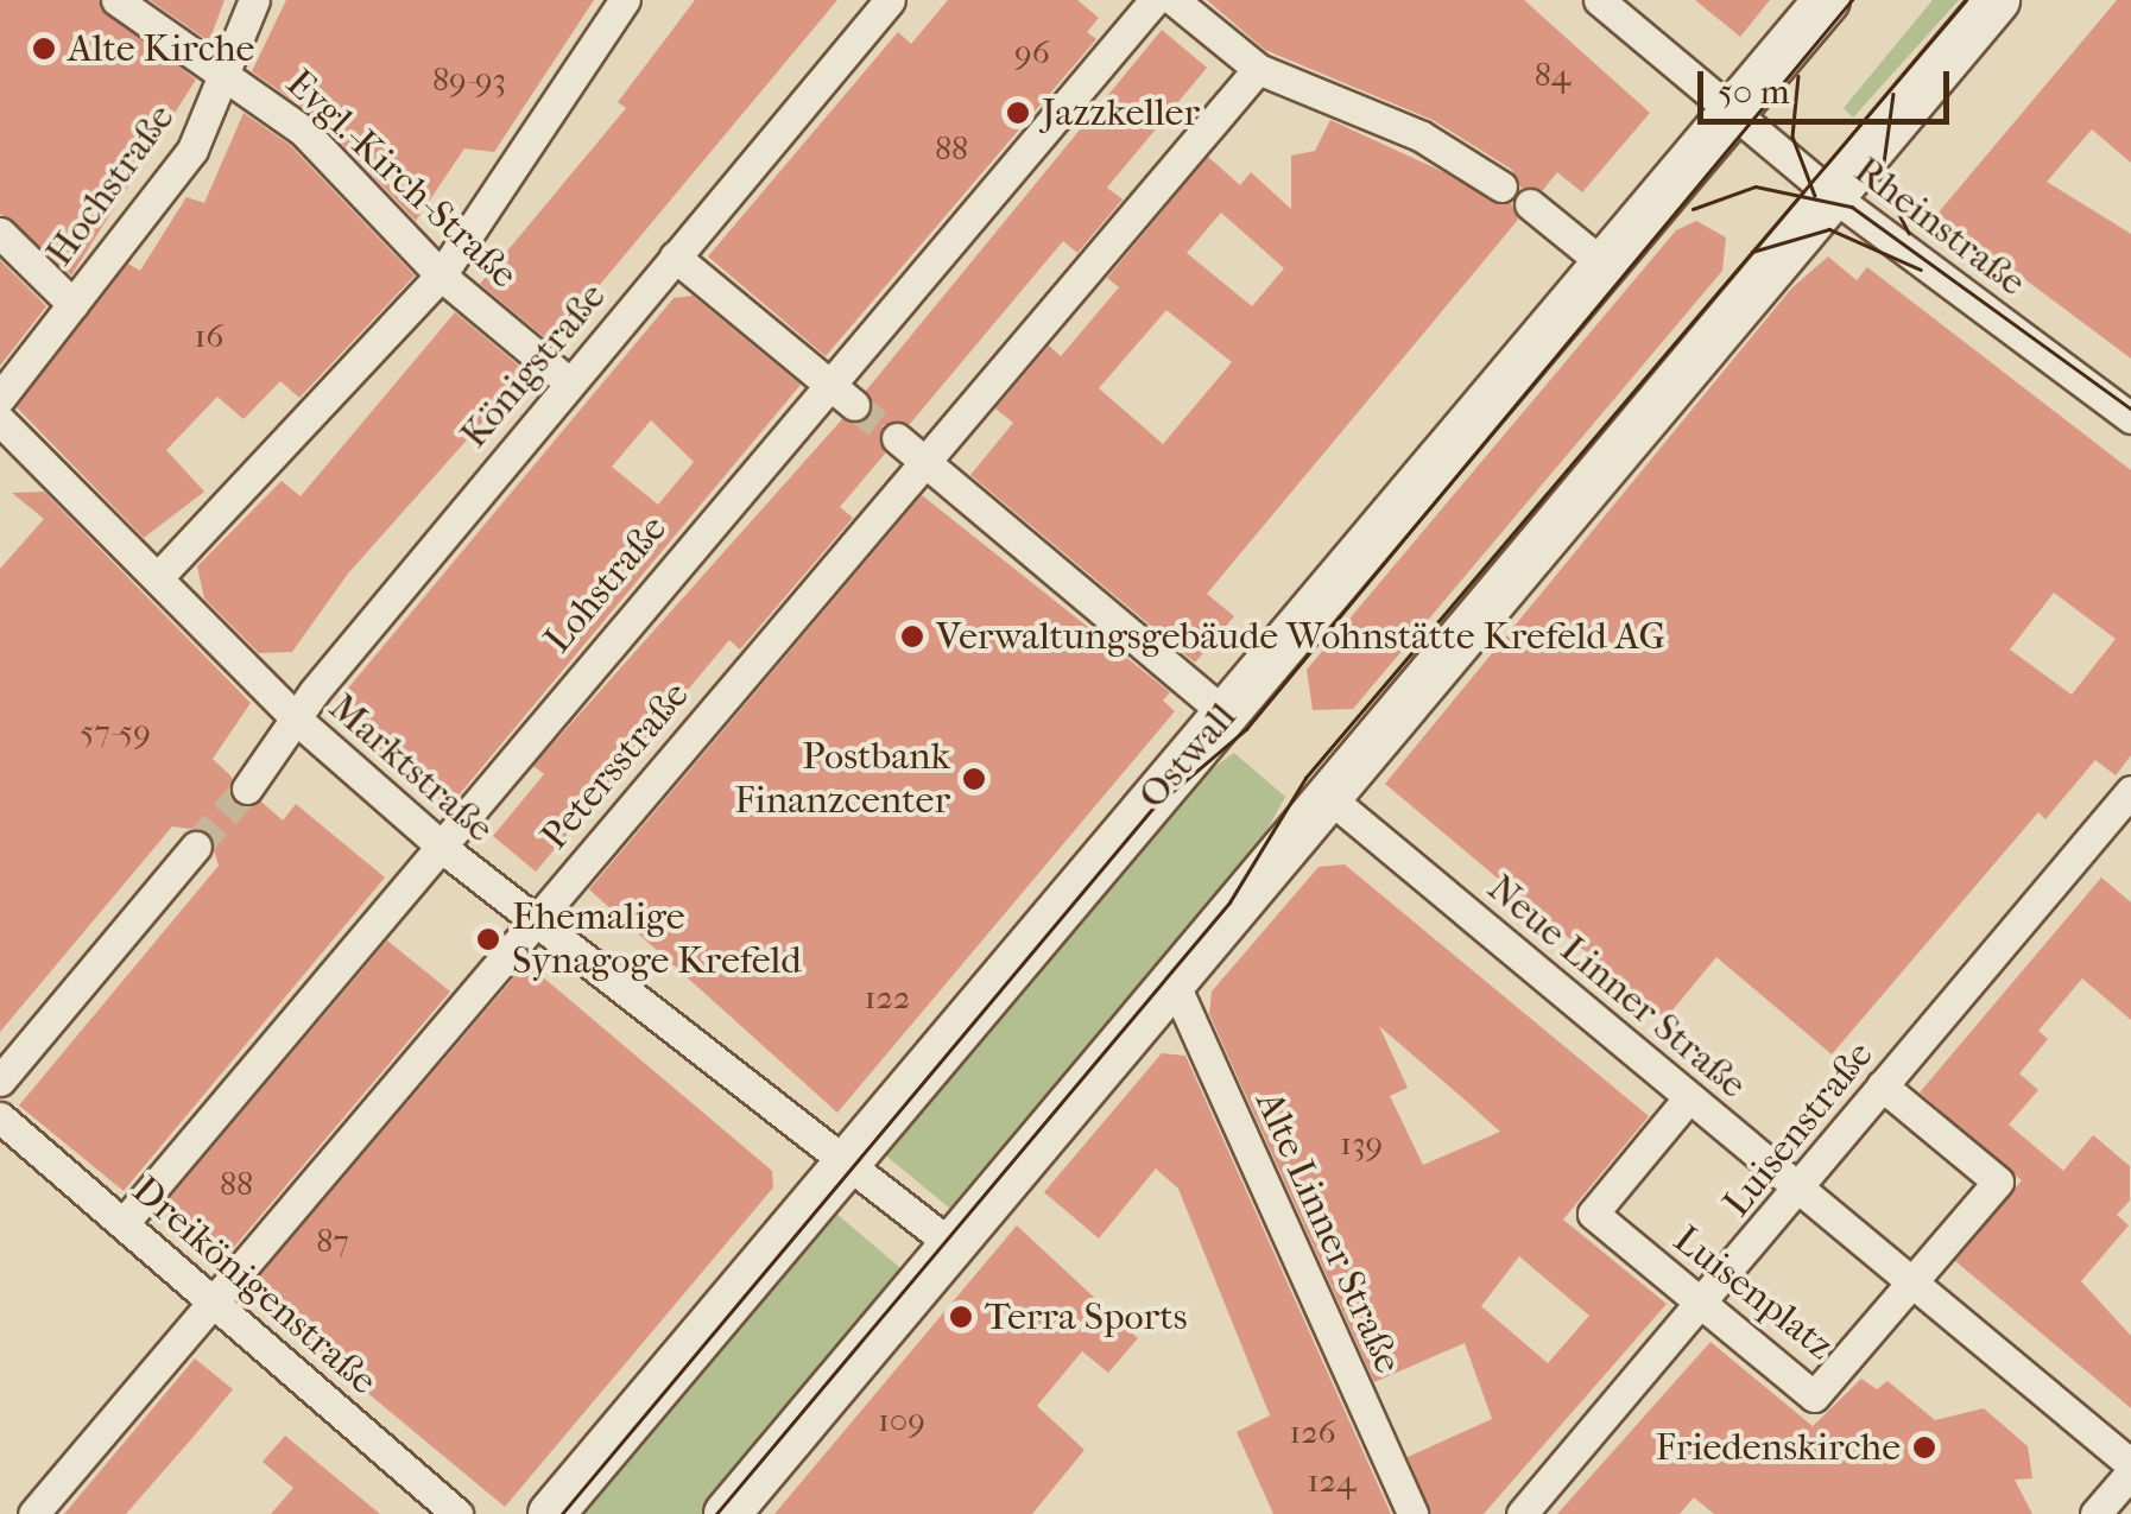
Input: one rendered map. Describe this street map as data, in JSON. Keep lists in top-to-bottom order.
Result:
{
  "streets": {
    "street": [
      "Evgl.-Kirch-Straße",
      "Hochstraße",
      "Rheinstraße",
      "Königstraße",
      "Lohstraße",
      "Ostwall",
      "Petersstraße",
      "Marktstraße",
      "Neue Linner Straße",
      "Luisenstraße",
      "Alte Linner Straße",
      "Dreikönigenstraße",
      "Luisenplatz"
    ]
  },
  "crossings": [
    ["Evgl.-Kirch-Straße", "Hochstraße"],
    ["Evgl.-Kirch-Straße", "Königstraße"],
    ["Rheinstraße", "Ostwall"],
    ["Königstraße", "Marktstraße"],
    ["Lohstraße", "Marktstraße"],
    ["Lohstraße", "Dreikönigenstraße"],
    ["Ostwall", "Marktstraße"],
    ["Petersstraße", "Marktstraße"],
    ["Petersstraße", "Dreikönigenstraße"],
    ["Neue Linner Straße", "Luisenstraße"],
    ["Neue Linner Straße", "Luisenplatz"],
    ["Luisenstraße", "Luisenplatz"]
  ],
  "places": [
    "Alte Kirche",
    "Jazzkeller",
    "Verwaltungsgebäude Wohnstätte Krefeld AG",
    "Postbank Finanzcenter",
    "Ehemalige Synagoge Krefeld",
    "Terra Sports",
    "Friedenskirche"
  ],
  "house_numbers": [
    "96",
    "84",
    "89-93",
    "88",
    "16",
    "57-59",
    "122",
    "139",
    "88",
    "87",
    "109",
    "126",
    "124"
  ],
  "scale_bar": "50 m"
}
